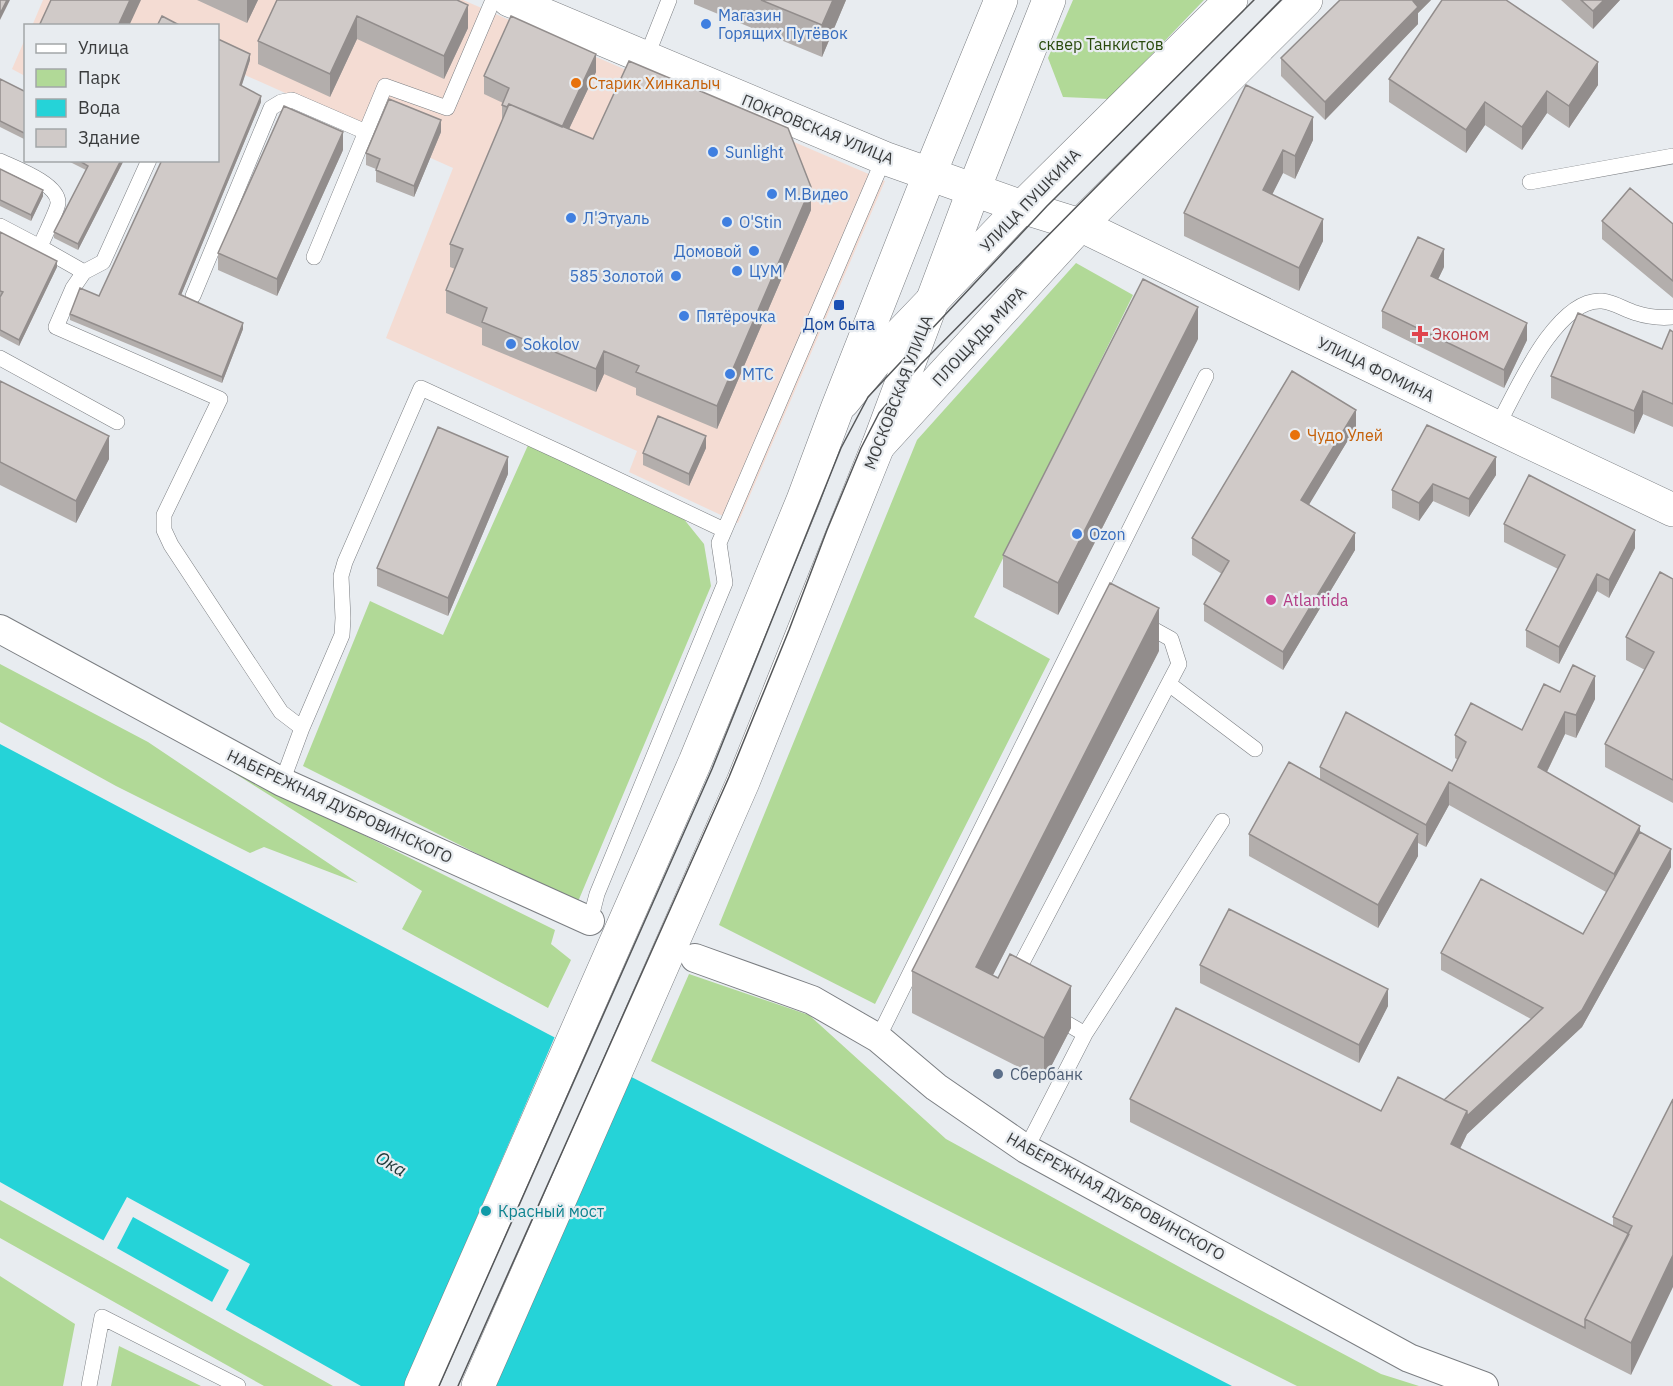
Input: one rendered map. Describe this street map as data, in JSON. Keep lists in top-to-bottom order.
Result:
{
  "streets": {
    "main road": [
      "ПОКРОВСКАЯ УЛИЦА",
      "УЛИЦА ПУШКИНА",
      "ПЛОЩАДЬ МИРА",
      "УЛИЦА ФОМИНА",
      "МОСКОВСКАЯ УЛИЦА"
    ],
    "street": ["НАБЕРЕЖНАЯ ДУБРОВИНСКОГО"]
  },
  "crossings": [
    ["ПОКРОВСКАЯ УЛИЦА", "УЛИЦА ПУШКИНА"],
    ["ПОКРОВСКАЯ УЛИЦА", "УЛИЦА ФОМИНА"],
    ["ПОКРОВСКАЯ УЛИЦА", "МОСКОВСКАЯ УЛИЦА"],
    ["УЛИЦА ПУШКИНА", "УЛИЦА ФОМИНА"],
    ["УЛИЦА ПУШКИНА", "МОСКОВСКАЯ УЛИЦА"],
    ["ПЛОЩАДЬ МИРА", "УЛИЦА ФОМИНА"],
    ["ПЛОЩАДЬ МИРА", "МОСКОВСКАЯ УЛИЦА"]
  ],
  "water": ["Ока"],
  "parks": ["сквер Танкистов"],
  "places": {
    "other": [
      "Магазин Горящих Путёвок",
      "Старик Хинкалыч",
      "Sunlight",
      "М.Видео",
      "Л'Этуаль",
      "O'Stin",
      "Домовой",
      "ЦУМ",
      "585 Золотой",
      "Пятёрочка",
      "Sokolov",
      "МТС",
      "Чудо Улей",
      "Ozon",
      "Atlantida",
      "Сбербанк",
      "Красный мост"
    ],
    "transit": ["Дом быта"],
    "health": ["Эконом"]
  },
  "legend": [
    "Улица",
    "Парк",
    "Вода",
    "Здание"
  ]
}
